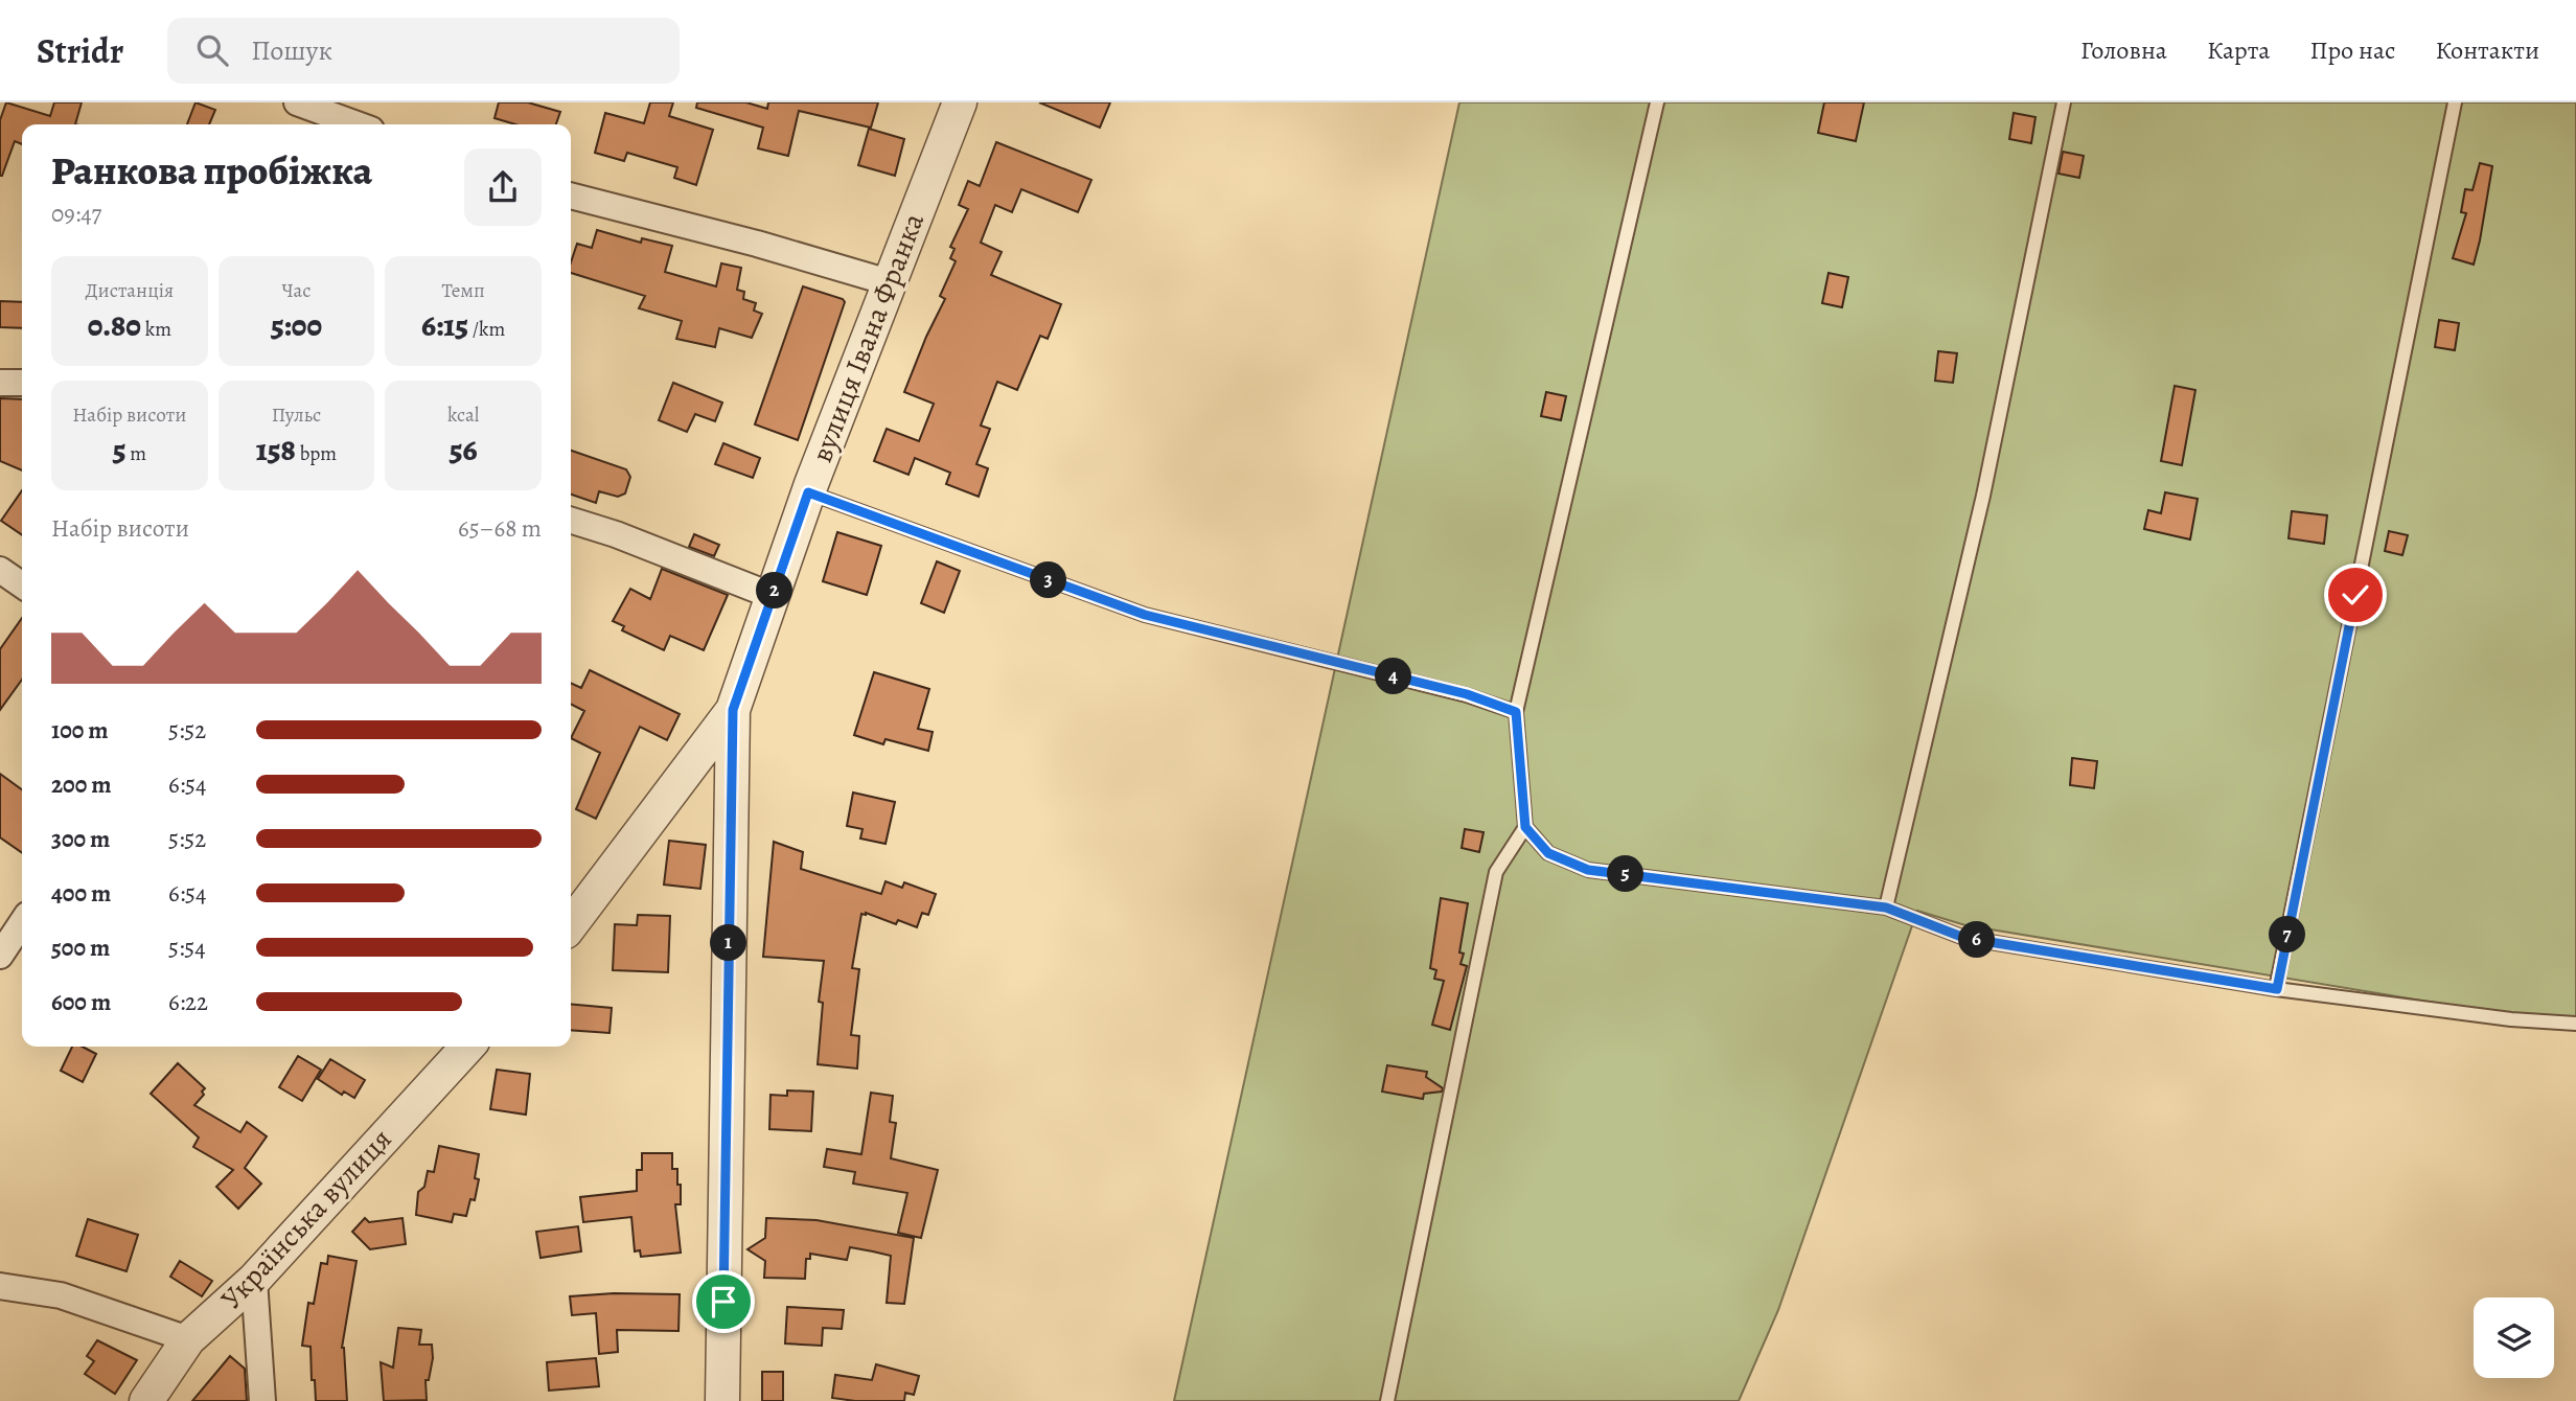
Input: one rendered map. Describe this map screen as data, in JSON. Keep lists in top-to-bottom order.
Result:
{
  "streets": {
    "street": ["вулиця Івана Франка", "Українська вулиця"]
  },
  "page": {
    "header": "Stridr",
    "search": "Пошук",
    "nav": [
      "Головна",
      "Карта",
      "Про нас",
      "Контакти"
    ],
    "heading": ["Ранкова пробіжка", "09:47"],
    "stats": [
      ["Дистанція", "0.80 km"],
      ["Час", "5:00"],
      ["Темп", "6:15 /km"],
      ["Набір висоти", "5 m"],
      ["Пульс", "158 bpm"],
      ["kcal", "56"]
    ],
    "chart": ["Набір висоти", "65–68 m"],
    "pins": [
      "3",
      "2",
      "4",
      "5",
      "7",
      "6",
      "1"
    ],
    "list": [
      {
        "name": "100 m",
        "note": "5:52"
      },
      {
        "name": "200 m",
        "note": "6:54"
      },
      {
        "name": "300 m",
        "note": "5:52"
      },
      {
        "name": "400 m",
        "note": "6:54"
      },
      {
        "name": "500 m",
        "note": "5:54"
      },
      {
        "name": "600 m",
        "note": "6:22"
      }
    ]
  }
}
